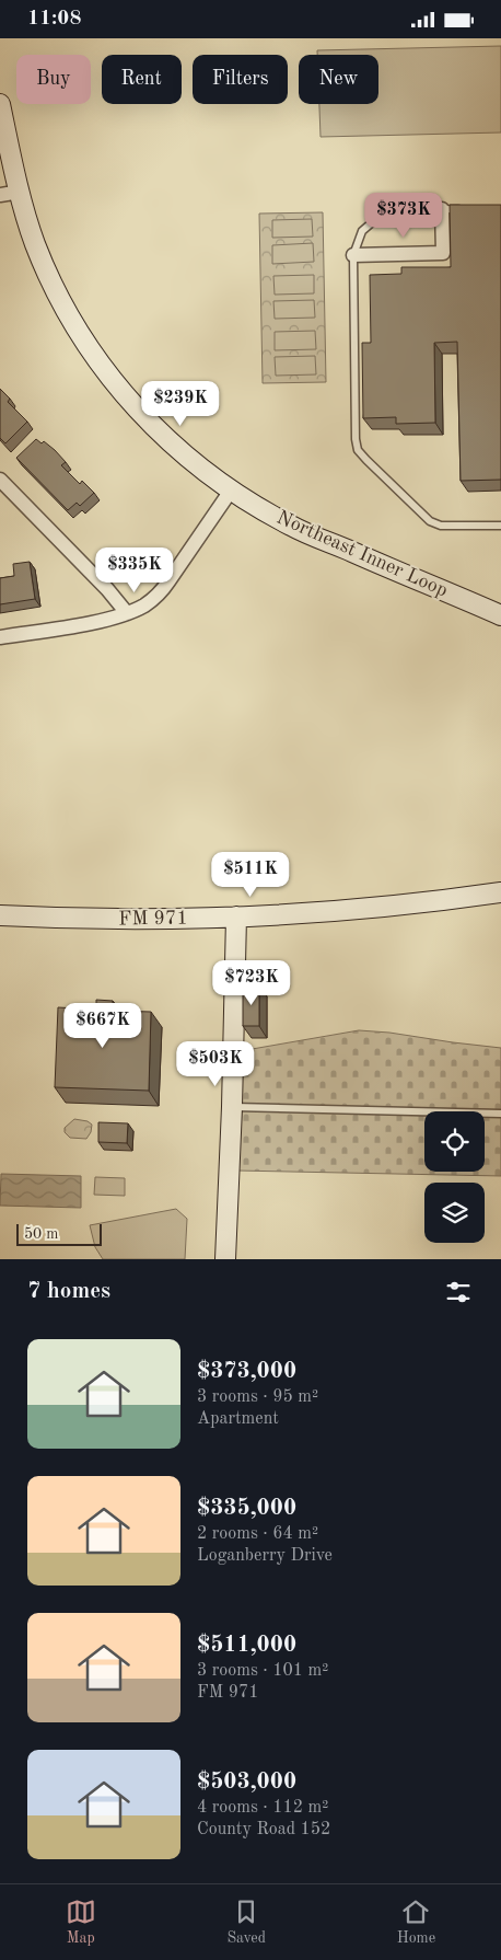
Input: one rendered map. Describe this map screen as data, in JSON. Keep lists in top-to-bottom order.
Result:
{
  "streets": {
    "main road": ["Northeast Inner Loop", "FM 971"]
  },
  "scale_bar": "50 m",
  "page": {
    "status": "11:08",
    "chip": [
      "Buy",
      "Rent",
      "Filters",
      "New"
    ],
    "price": [
      "$373K",
      "$239K",
      "$335K",
      "$511K",
      "$723K",
      "$667K",
      "$503K"
    ],
    "scale": "50 m",
    "heading": "7 homes",
    "list": [
      {
        "name": "$373,000",
        "note": "3 rooms · 95 m² · Apartment"
      },
      {
        "name": "$335,000",
        "note": "2 rooms · 64 m² · Loganberry Drive"
      },
      {
        "name": "$511,000",
        "note": "3 rooms · 101 m² · FM 971"
      },
      {
        "name": "$503,000",
        "note": "4 rooms · 112 m² · County Road 152"
      }
    ],
    "tabs": ["Map", "Saved", "Home"]
  }
}
